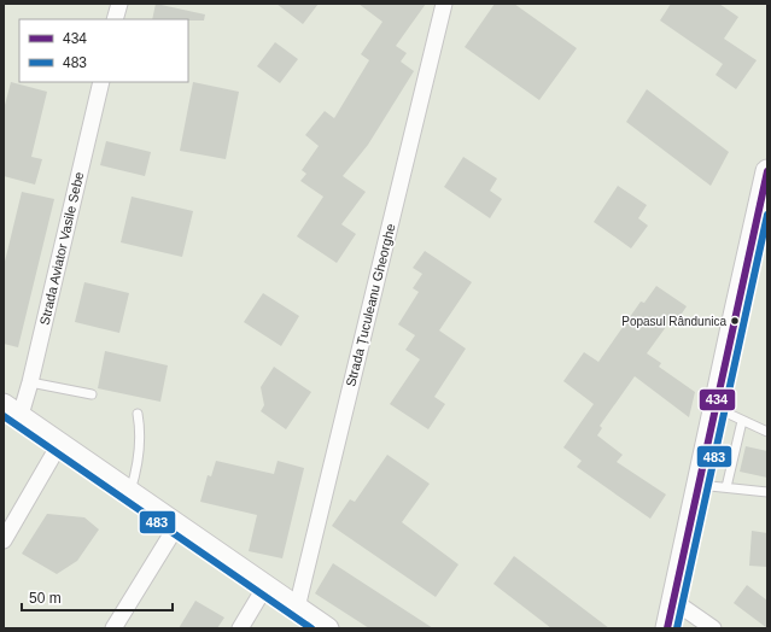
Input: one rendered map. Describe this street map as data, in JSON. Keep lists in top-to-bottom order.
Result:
{
  "streets": {
    "street": ["Strada Aviator Vasile Sebe", "Strada Țuculeanu Gheorghe"]
  },
  "places": ["Popasul Rândunica"],
  "lines": ["transit line 434", "transit line 483"],
  "legend": ["434", "483"],
  "scale_bar": "50 m"
}
